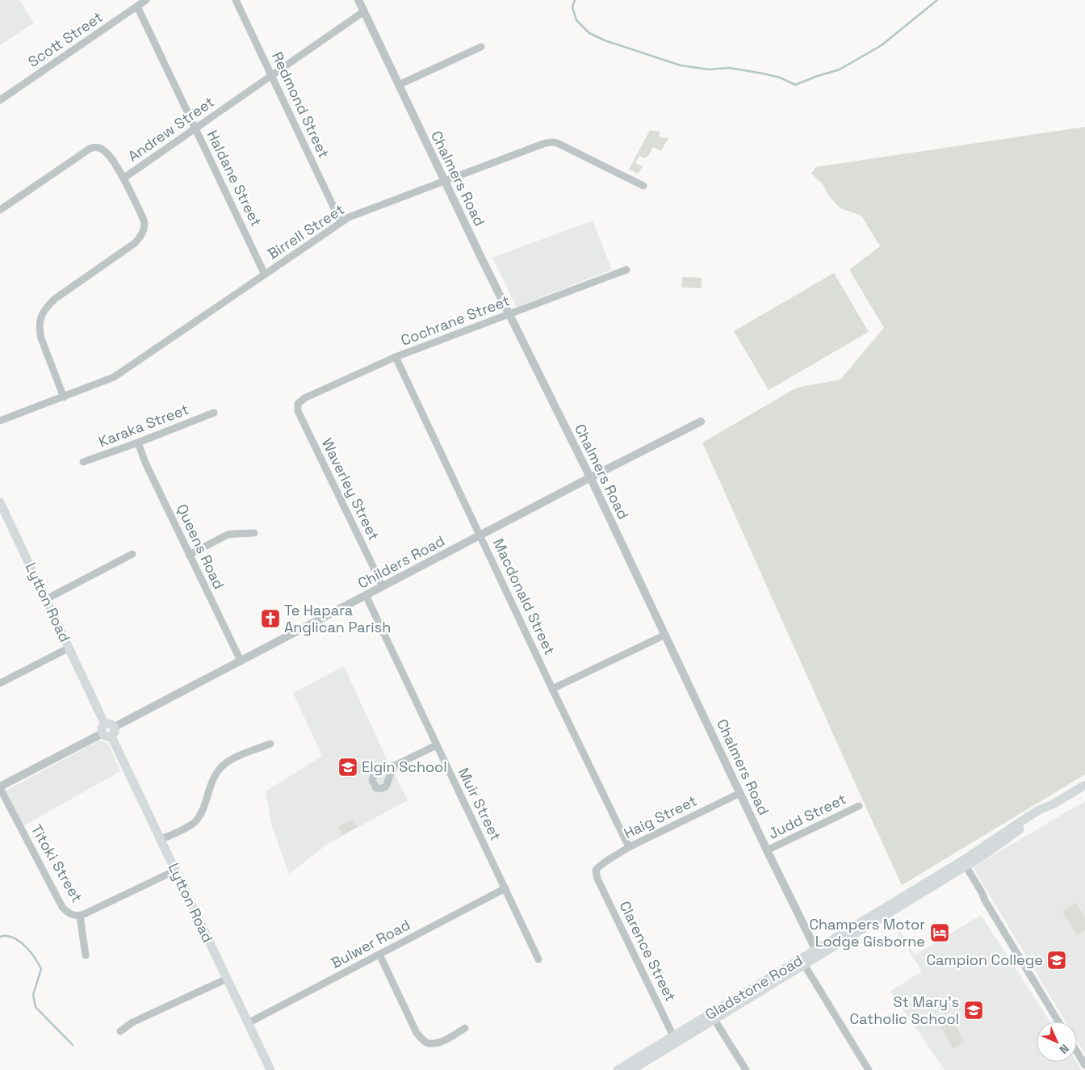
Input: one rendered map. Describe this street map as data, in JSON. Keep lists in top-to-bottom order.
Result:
{
  "streets": {
    "main road": ["Lytton Road", "Gladstone Road"],
    "street": [
      "Scott Street",
      "Redmond Street",
      "Andrew Street",
      "Haldane Street",
      "Chalmers Road",
      "Birrell Street",
      "Cochrane Street",
      "Karaka Street",
      "Waverley Street",
      "Queens Road",
      "Childers Road",
      "Macdonald Street",
      "Muir Street",
      "Judd Street",
      "Haig Street",
      "Titoki Street",
      "Bulwer Road",
      "Clarence Street"
    ]
  },
  "crossings": [
    ["Scott Street", "Haldane Street"],
    ["Redmond Street", "Andrew Street"],
    ["Redmond Street", "Birrell Street"],
    ["Andrew Street", "Haldane Street"],
    ["Andrew Street", "Chalmers Road"],
    ["Haldane Street", "Birrell Street"],
    ["Chalmers Road", "Birrell Street"],
    ["Chalmers Road", "Cochrane Street"],
    ["Chalmers Road", "Childers Road"],
    ["Chalmers Road", "Judd Street"],
    ["Chalmers Road", "Haig Street"],
    ["Chalmers Road", "Gladstone Road"],
    ["Cochrane Street", "Waverley Street"],
    ["Cochrane Street", "Macdonald Street"],
    ["Karaka Street", "Queens Road"],
    ["Waverley Street", "Childers Road"],
    ["Queens Road", "Childers Road"],
    ["Childers Road", "Macdonald Street"],
    ["Childers Road", "Lytton Road"],
    ["Childers Road", "Muir Street"],
    ["Childers Road", "Titoki Street"],
    ["Macdonald Street", "Haig Street"],
    ["Lytton Road", "Titoki Street"],
    ["Lytton Road", "Bulwer Road"],
    ["Muir Street", "Bulwer Road"],
    ["Haig Street", "Clarence Street"],
    ["Clarence Street", "Gladstone Road"]
  ],
  "places": {
    "church": ["Te Hapara Anglican Parish"],
    "school or university": ["Elgin School", "Campion College", "St Mary's Catholic School"],
    "hotel": ["Champers Motor Lodge Gisborne"]
  },
  "north": "bottom right"
}
